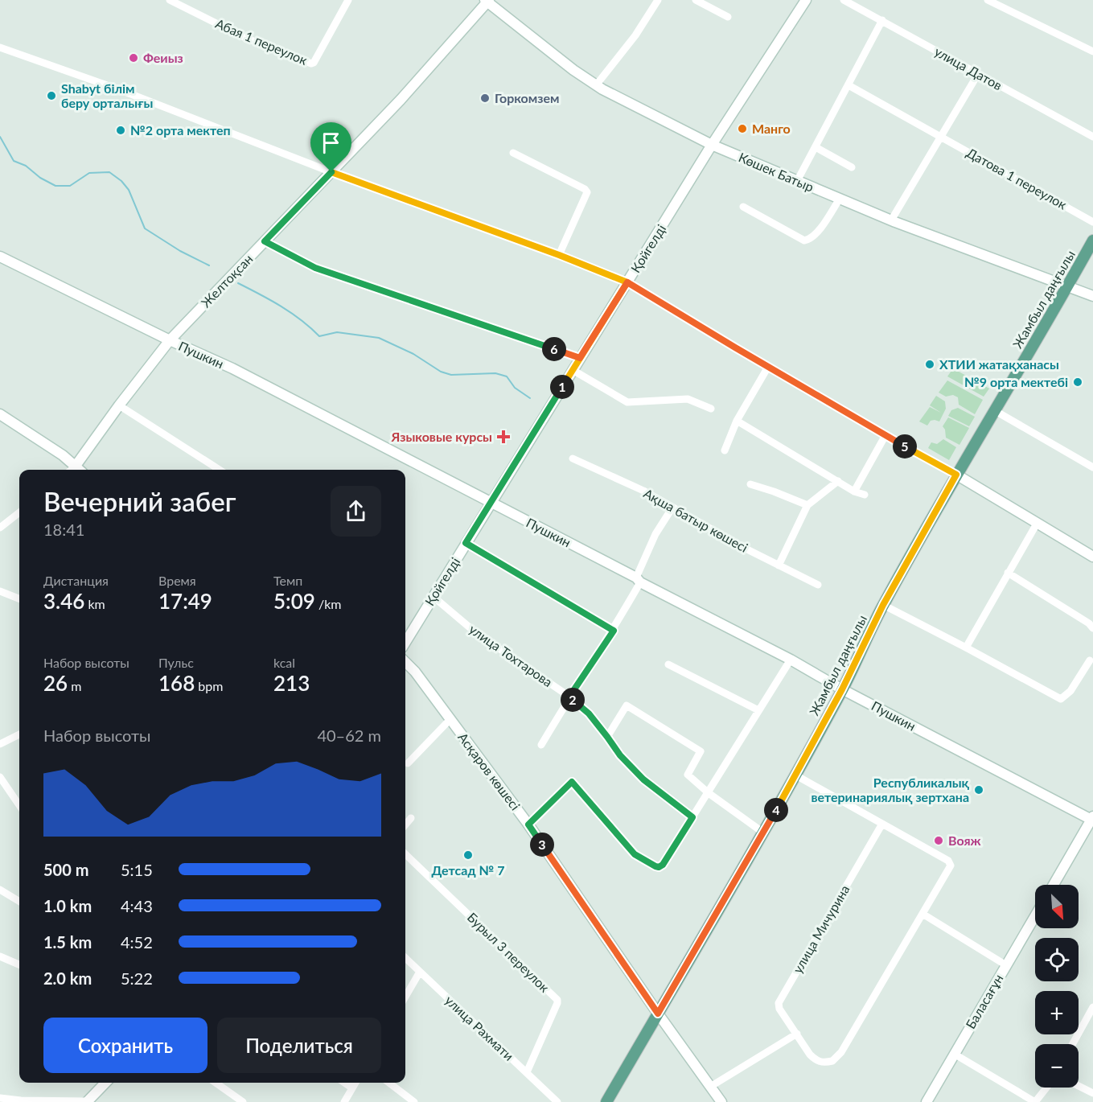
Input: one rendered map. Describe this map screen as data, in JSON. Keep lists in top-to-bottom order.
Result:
{
  "streets": {
    "main road": ["Жамбыл даңғылы"],
    "street": [
      "Абая 1 переулок",
      "улица Датов",
      "Көшек Батыр",
      "Датова 1 переулок",
      "Қойгелді",
      "Желтоқсан",
      "Пушкин",
      "Ақша батыр көшесі",
      "улица Тохтарова",
      "Асқаров көшесі",
      "улица Мичурина",
      "Бурыл 3 переулок",
      "Баласағұн",
      "улица Рахмати"
    ]
  },
  "crossings": [
    ["Көшек Батыр", "Қойгелді"],
    ["Көшек Батыр", "Желтоқсан"],
    ["Көшек Батыр", "Жамбыл даңғылы"],
    ["Қойгелді", "Пушкин"],
    ["Қойгелді", "улица Тохтарова"],
    ["Желтоқсан", "Пушкин"],
    ["Жамбыл даңғылы", "Пушкин"],
    ["Жамбыл даңғылы", "Асқаров көшесі"],
    ["Жамбыл даңғылы", "улица Мичурина"],
    ["Бурыл 3 переулок", "улица Рахмати"]
  ],
  "places": {
    "other": [
      "Феиыз",
      "Shabyt білім беру орталығы",
      "Горкомзем",
      "Манго",
      "№2 орта мектеп",
      "ХТИИ жатақханасы",
      "№9 орта мектебі",
      "Республикалық ветеринариялық зертхана",
      "Вояж",
      "Детсад № 7"
    ],
    "health": ["Языковые курсы"]
  },
  "north": "bottom right",
  "page": {
    "pins": [
      "6",
      "1",
      "5",
      "2",
      "4",
      "3"
    ],
    "heading": ["Вечерний забег", "18:41"],
    "stats": [
      ["Дистанция", "3.46 km"],
      ["Время", "17:49"],
      ["Темп", "5:09 /km"],
      ["Набор высоты", "26 m"],
      ["Пульс", "168 bpm"],
      ["kcal", "213"]
    ],
    "chart": ["Набор высоты", "40–62 m"],
    "list": [
      {
        "name": "500 m",
        "note": "5:15"
      },
      {
        "name": "1.0 km",
        "note": "4:43"
      },
      {
        "name": "1.5 km",
        "note": "4:52"
      },
      {
        "name": "2.0 km",
        "note": "5:22"
      }
    ],
    "map_buttons": ["+", "−"],
    "buttons": ["Сохранить", "Поделиться"]
  }
}
